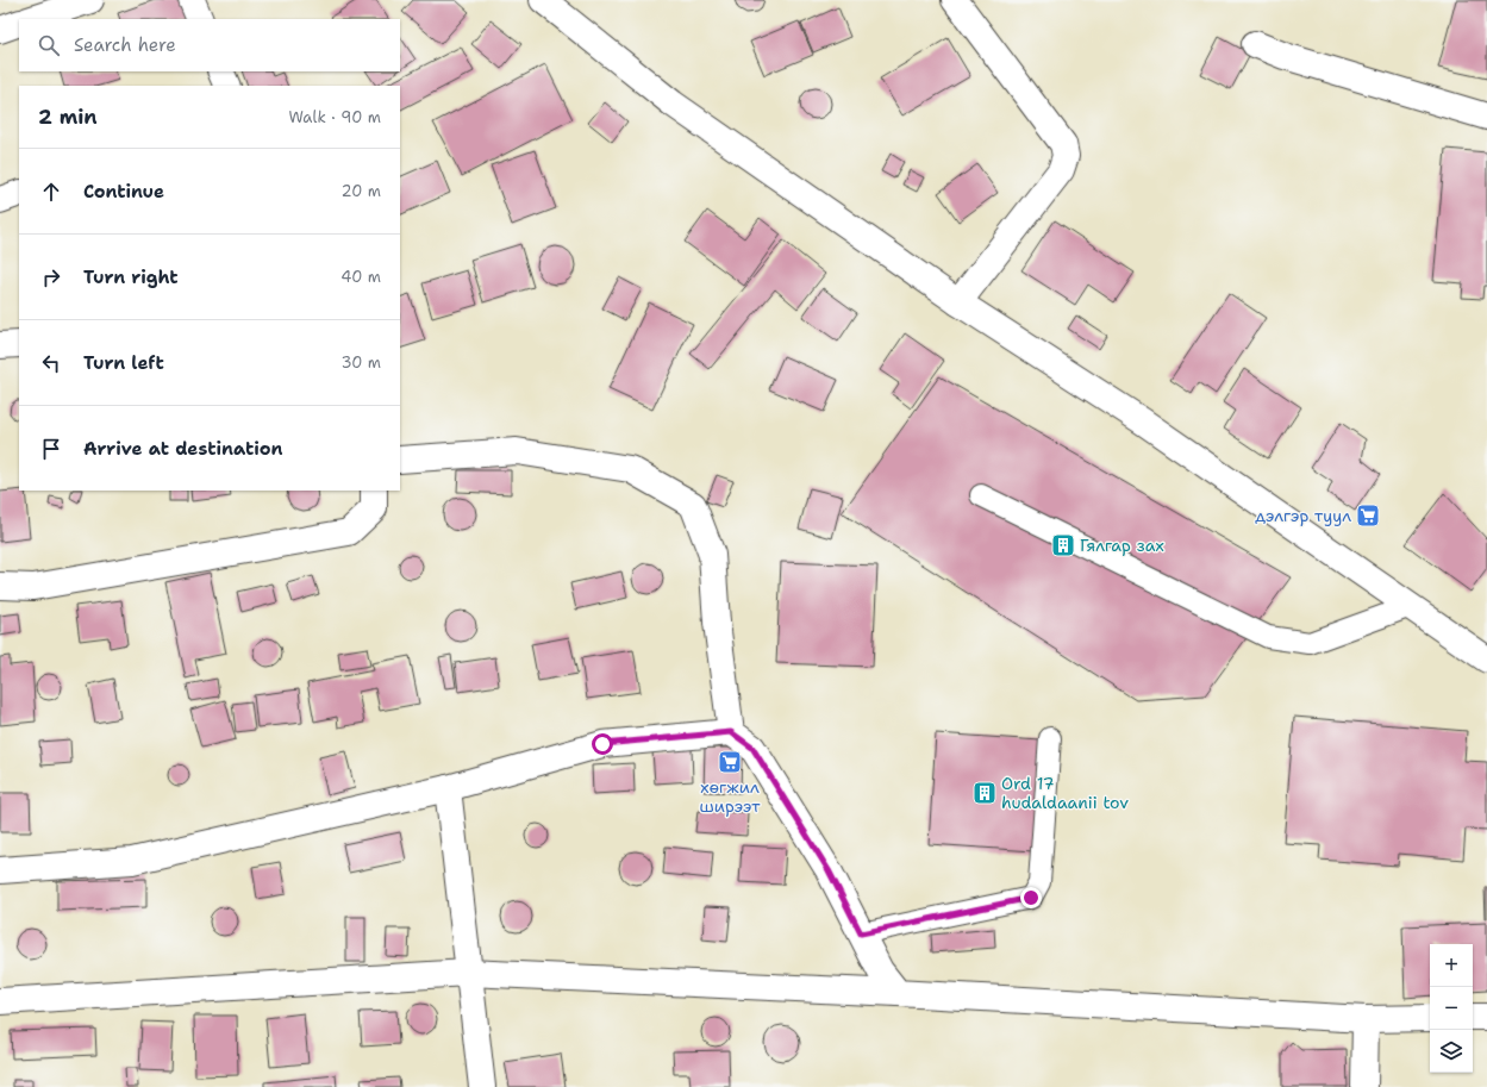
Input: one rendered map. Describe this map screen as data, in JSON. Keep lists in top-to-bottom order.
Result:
{
  "places": {
    "supermarket": ["дэлгэр туул", "хөгжил ширээт"],
    "building": ["Гялгар зах", "Ord 17 hudaldaanii tov"]
  },
  "page": {
    "search": "Search here",
    "heading": ["2 min", "Walk · 90 m"],
    "list": [
      ["Continue", "20 m"],
      ["Turn right", "40 m"],
      ["Turn left", "30 m"],
      "Arrive at destination"
    ],
    "map_buttons": ["+", "−"]
  }
}
